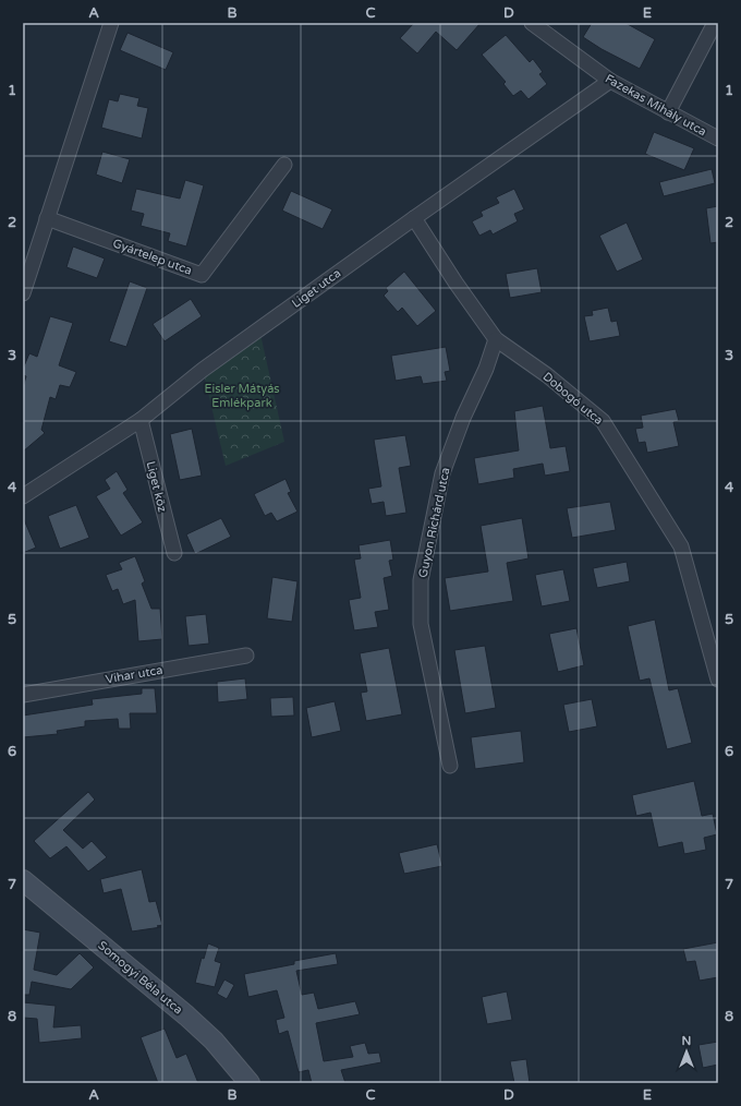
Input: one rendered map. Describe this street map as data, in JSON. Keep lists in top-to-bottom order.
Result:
{
  "streets": {
    "main road": ["Somogyi Béla utca"],
    "street": [
      "Fazekas Mihály utca",
      "Gyártelep utca",
      "Liget utca",
      "Dobogó utca",
      "Liget köz",
      "Guyon Richárd utca",
      "Vihar utca"
    ]
  },
  "crossings": [
    ["Fazekas Mihály utca", "Liget utca"],
    ["Liget utca", "Dobogó utca"],
    ["Liget utca", "Liget köz"],
    ["Dobogó utca", "Guyon Richárd utca"]
  ],
  "parks": ["Eisler Mátyás Emlékpark"],
  "north": "top",
  "grid": {
    "columns": [
      "A",
      "B",
      "C",
      "D",
      "E"
    ],
    "rows": [
      "1",
      "2",
      "3",
      "4",
      "5",
      "6",
      "7",
      "8"
    ]
  }
}
